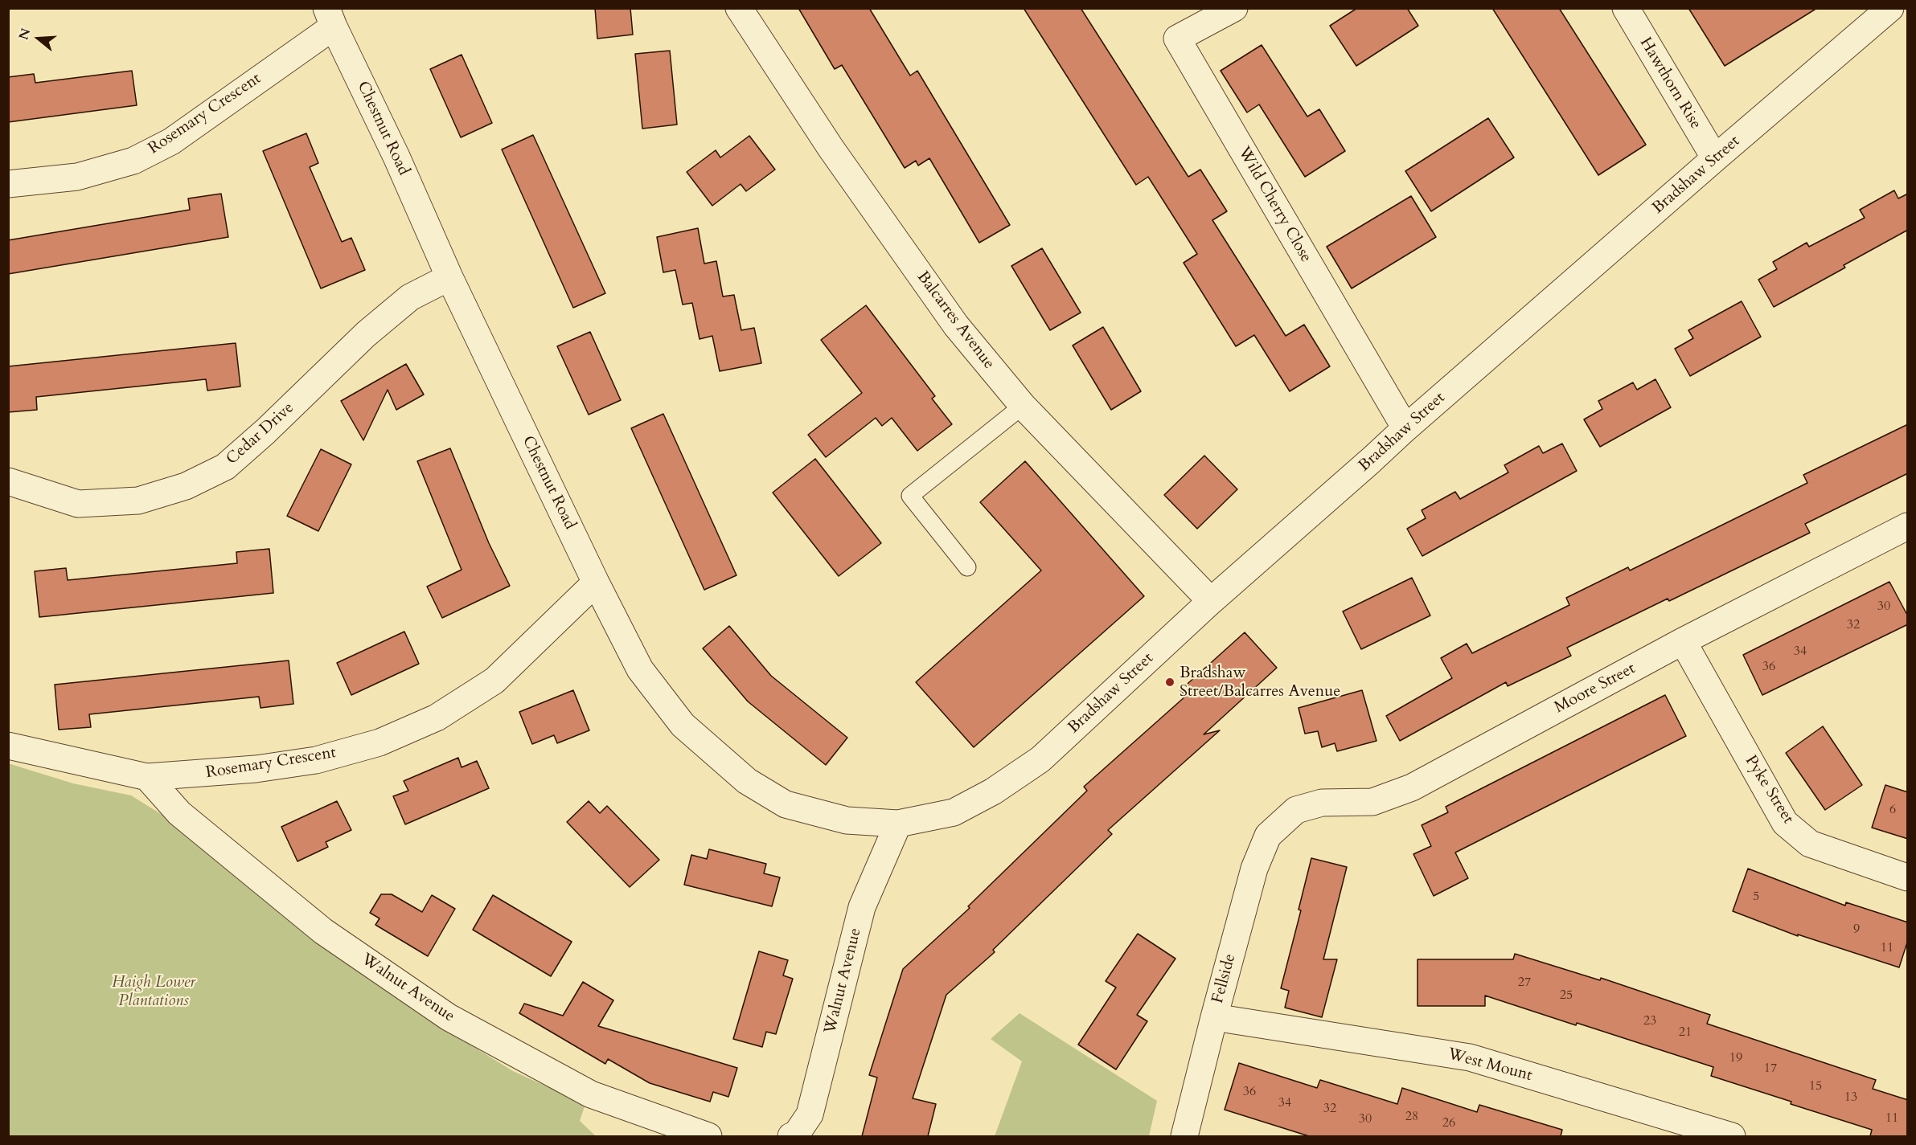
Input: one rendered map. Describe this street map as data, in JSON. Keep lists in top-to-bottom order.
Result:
{
  "streets": {
    "street": [
      "Hawthorn Rise",
      "Rosemary Crescent",
      "Chestnut Road",
      "Bradshaw Street",
      "Wild Cherry Close",
      "Balcarres Avenue",
      "Cedar Drive",
      "Moore Street",
      "Pyke Street",
      "Fellside",
      "Walnut Avenue",
      "West Mount"
    ]
  },
  "crossings": [
    ["Hawthorn Rise", "Bradshaw Street"],
    ["Rosemary Crescent", "Chestnut Road"],
    ["Rosemary Crescent", "Walnut Avenue"],
    ["Chestnut Road", "Bradshaw Street"],
    ["Chestnut Road", "Cedar Drive"],
    ["Chestnut Road", "Walnut Avenue"],
    ["Bradshaw Street", "Wild Cherry Close"],
    ["Bradshaw Street", "Balcarres Avenue"],
    ["Bradshaw Street", "Walnut Avenue"],
    ["Moore Street", "Pyke Street"],
    ["Moore Street", "Fellside"],
    ["Fellside", "West Mount"]
  ],
  "parks": ["Haigh Lower Plantations"],
  "places": ["Bradshaw Street/Balcarres Avenue"],
  "house_numbers": [
    "30",
    "32",
    "34",
    "36",
    "6",
    "5",
    "9",
    "11",
    "27",
    "25",
    "23",
    "21",
    "19",
    "17",
    "15",
    "36",
    "13",
    "34",
    "32",
    "28",
    "11",
    "30",
    "26"
  ],
  "north": "left"
}
